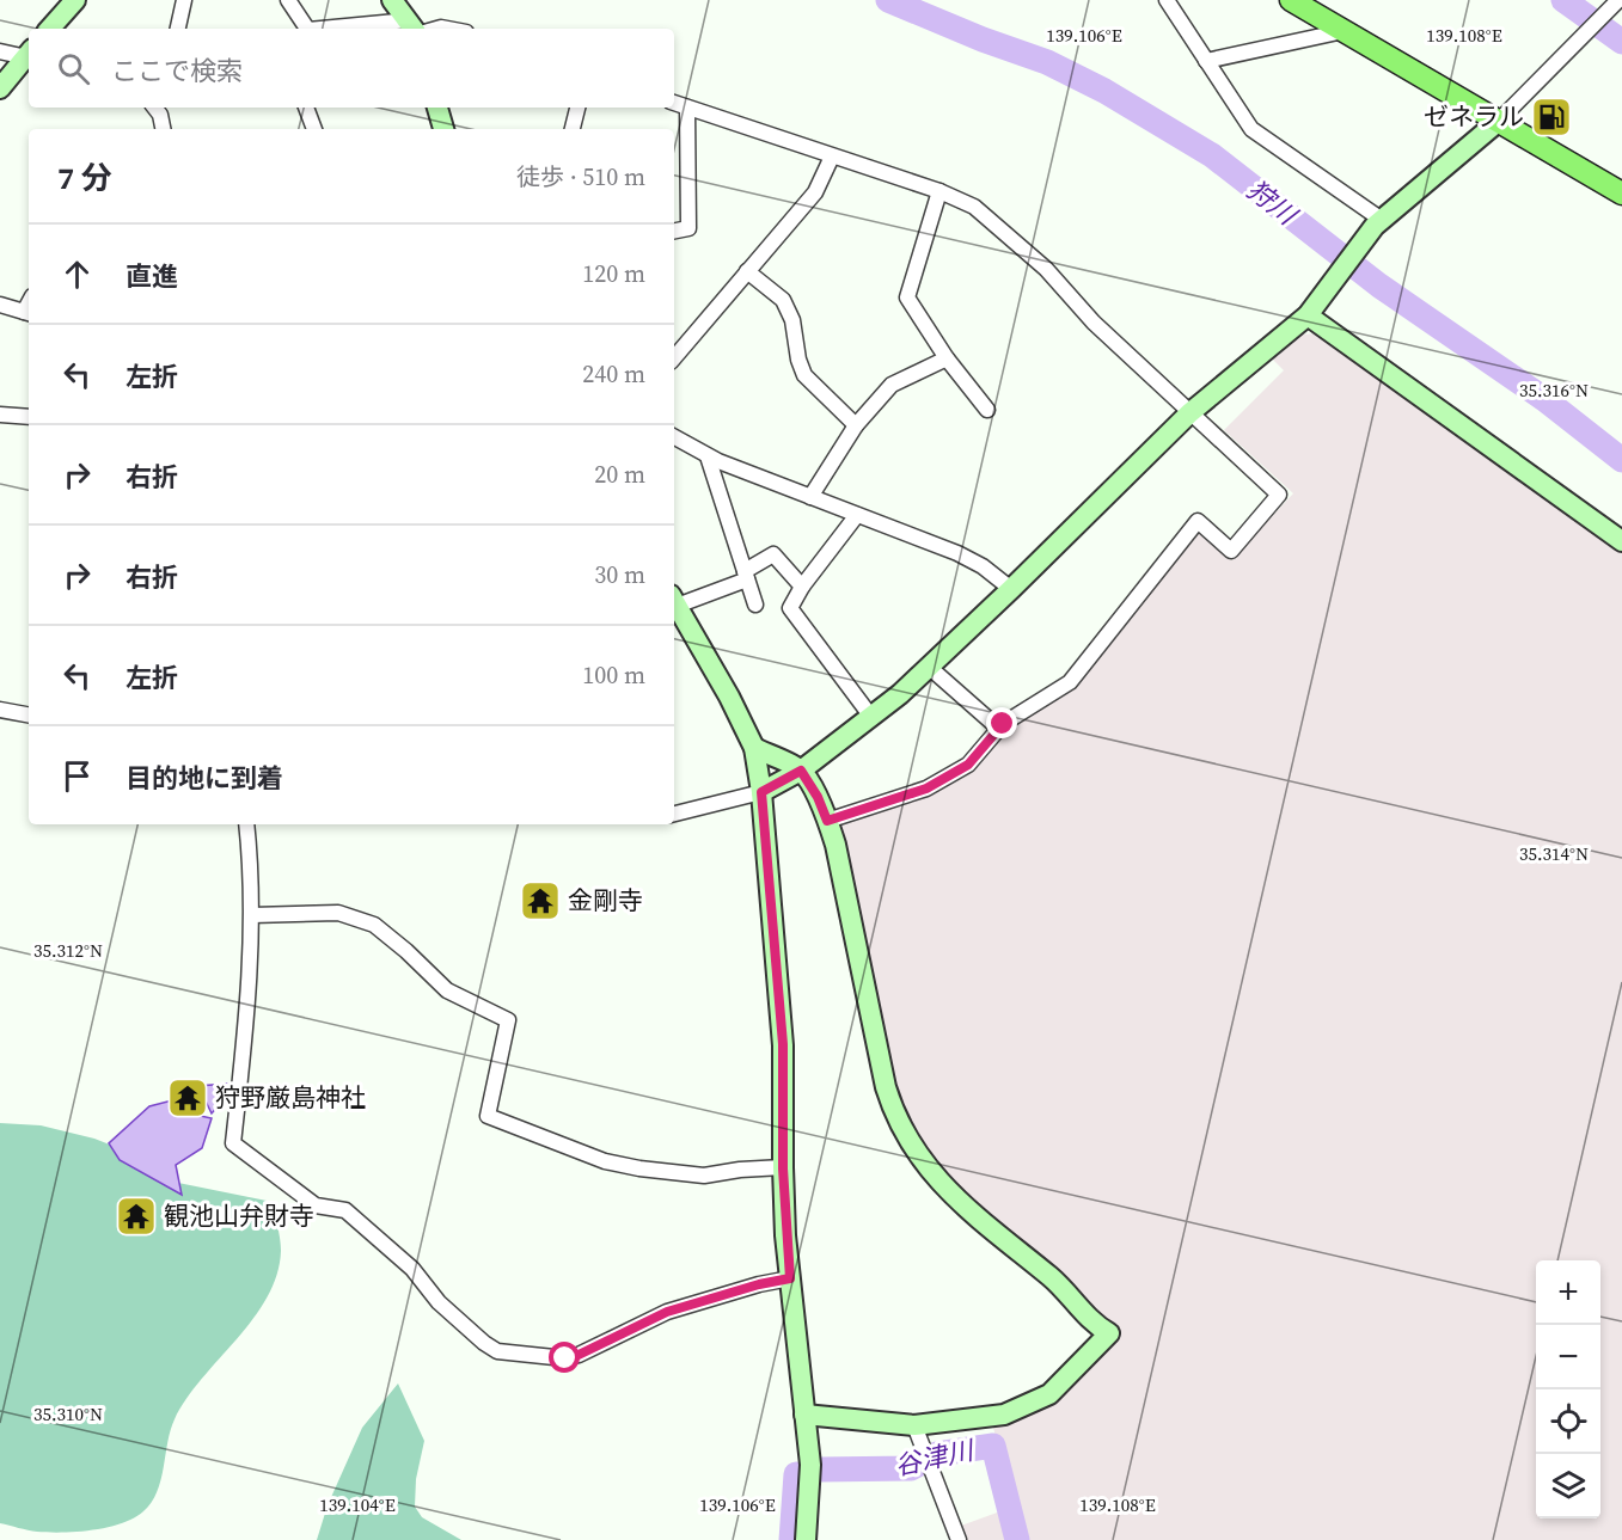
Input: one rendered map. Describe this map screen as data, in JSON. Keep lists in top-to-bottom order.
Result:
{
  "water": ["狩川", "谷津川"],
  "places": {
    "fuel station": ["ゼネラル"],
    "temple": ["金剛寺", "狩野厳島神社", "観池山弁財寺"]
  },
  "page": {
    "search": "ここで検索",
    "heading": ["7 分", "徒歩 · 510 m"],
    "list": [
      ["直進", "120 m"],
      ["左折", "240 m"],
      ["右折", "20 m"],
      ["右折", "30 m"],
      ["左折", "100 m"],
      "目的地に到着"
    ],
    "map_buttons": ["+", "−"]
  },
  "coordinates": [
    "139.106°E",
    "139.108°E",
    "35.316°N",
    "35.314°N",
    "35.312°N",
    "35.310°N",
    "139.104°E"
  ]
}
